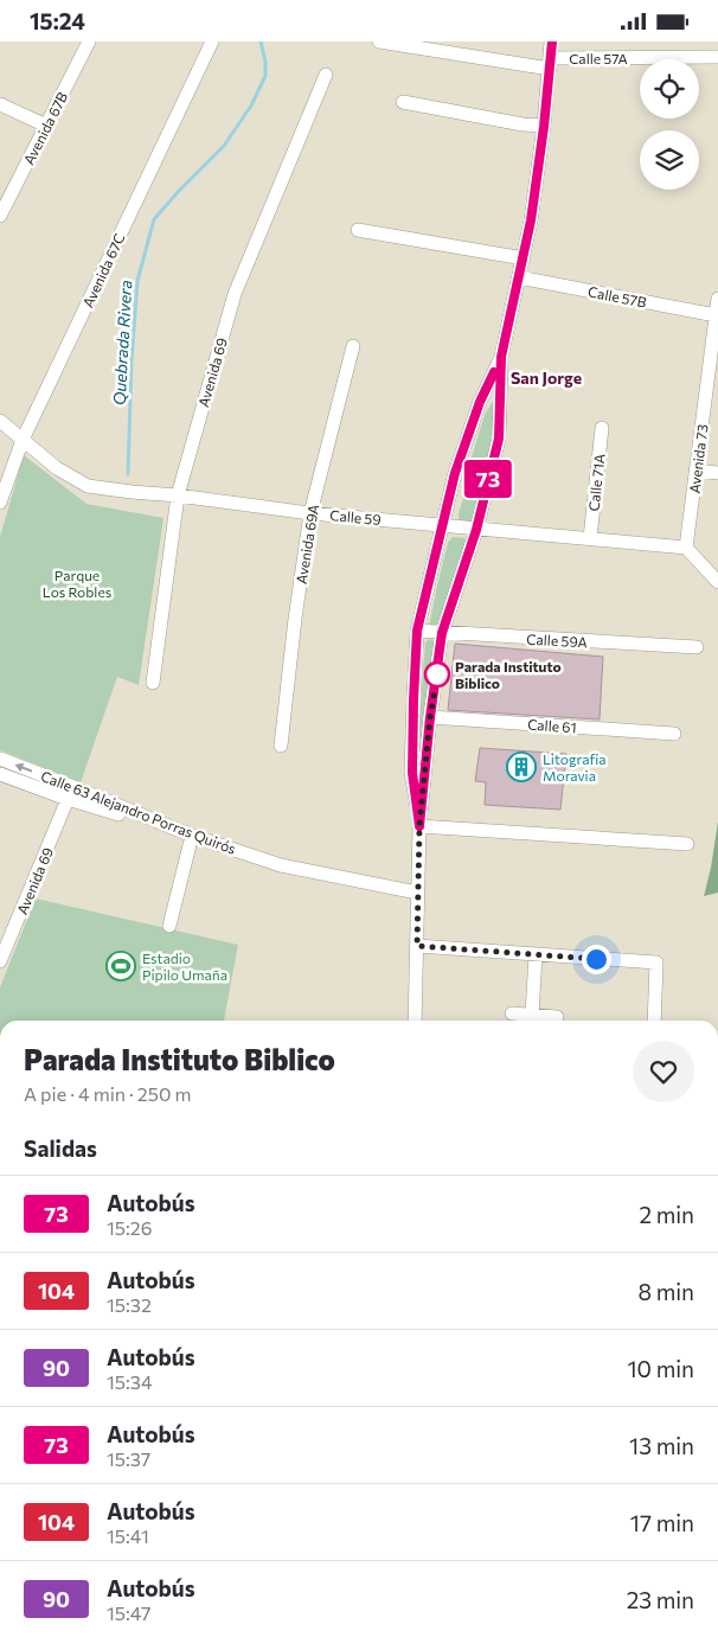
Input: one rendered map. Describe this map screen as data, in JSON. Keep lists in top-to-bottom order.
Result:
{
  "streets": {
    "street": [
      "Calle 57A",
      "Avenida 67B",
      "Avenida 67C",
      "Calle 57B",
      "Avenida 69",
      "Avenida 73",
      "Calle 71A",
      "Calle 59",
      "Avenida 69A",
      "Calle 59A",
      "Calle 61",
      "Calle 63 Alejandro Porras Quirós"
    ]
  },
  "crossings": [
    ["Avenida 67C", "Calle 59"],
    ["Calle 57B", "Avenida 73"],
    ["Avenida 69", "Calle 59"],
    ["Avenida 69", "Calle 63 Alejandro Porras Quirós"],
    ["Avenida 73", "Calle 59"],
    ["Calle 71A", "Calle 59"],
    ["Calle 59", "Avenida 69A"]
  ],
  "districts": ["San Jorge"],
  "water": ["Quebrada Rivera"],
  "parks": ["Parque Los Robles"],
  "places": {
    "other": ["Parada Instituto Biblico"],
    "building": ["Litografia Moravia"],
    "sports": ["Estadio Pipilo Umaña"]
  },
  "lines": ["bus line 73"],
  "page": {
    "status": "15:24",
    "on_map": "73",
    "heading": [
      ["Parada Instituto Biblico", "A pie · 4 min · 250 m"],
      "Salidas"
    ],
    "list": [
      {
        "mark": "73",
        "name": "Autobús",
        "note": "15:26",
        "value": "2 min"
      },
      {
        "mark": "104",
        "name": "Autobús",
        "note": "15:32",
        "value": "8 min"
      },
      {
        "mark": "90",
        "name": "Autobús",
        "note": "15:34",
        "value": "10 min"
      },
      {
        "mark": "73",
        "name": "Autobús",
        "note": "15:37",
        "value": "13 min"
      },
      {
        "mark": "104",
        "name": "Autobús",
        "note": "15:41",
        "value": "17 min"
      },
      {
        "mark": "90",
        "name": "Autobús",
        "note": "15:47",
        "value": "23 min"
      }
    ]
  }
}
